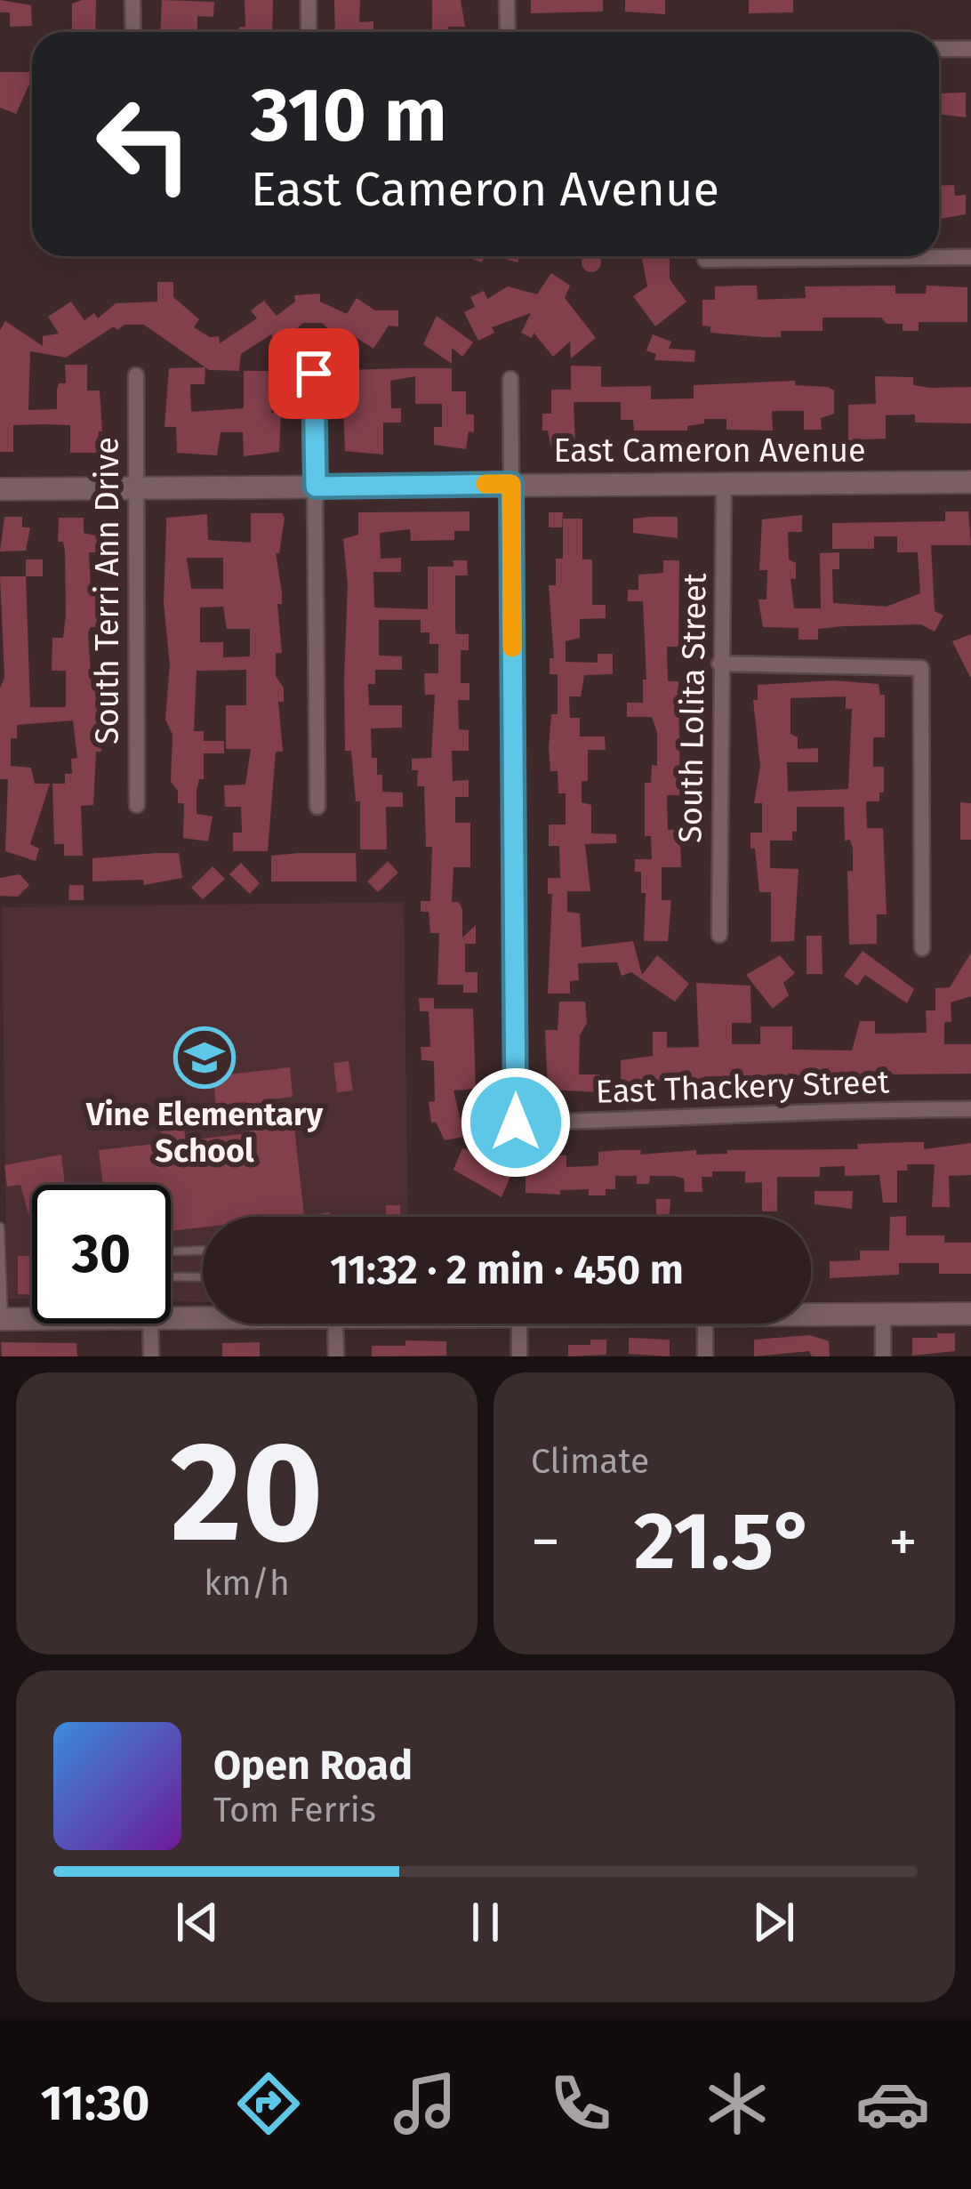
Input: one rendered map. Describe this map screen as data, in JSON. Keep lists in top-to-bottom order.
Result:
{
  "streets": {
    "main road": ["East Cameron Avenue"],
    "street": ["South Terri Ann Drive", "South Lolita Street", "East Thackery Street"]
  },
  "crossings": [
    ["East Cameron Avenue", "South Terri Ann Drive"],
    ["East Cameron Avenue", "South Lolita Street"],
    ["East Cameron Avenue", "East Thackery Street"]
  ],
  "places": {
    "school or university": ["Vine Elementary School"]
  },
  "page": {
    "turn": ["310 m", "East Cameron Avenue"],
    "limit": "30",
    "trip": "11:32 · 2 min · 450 m",
    "tile": [
      ["20", "km/h"],
      "Climate"
    ],
    "heat": ["−", "21.5°", "+"],
    "song": ["Open Road", "Tom Ferris"],
    "tabs": "11:30"
  }
}
